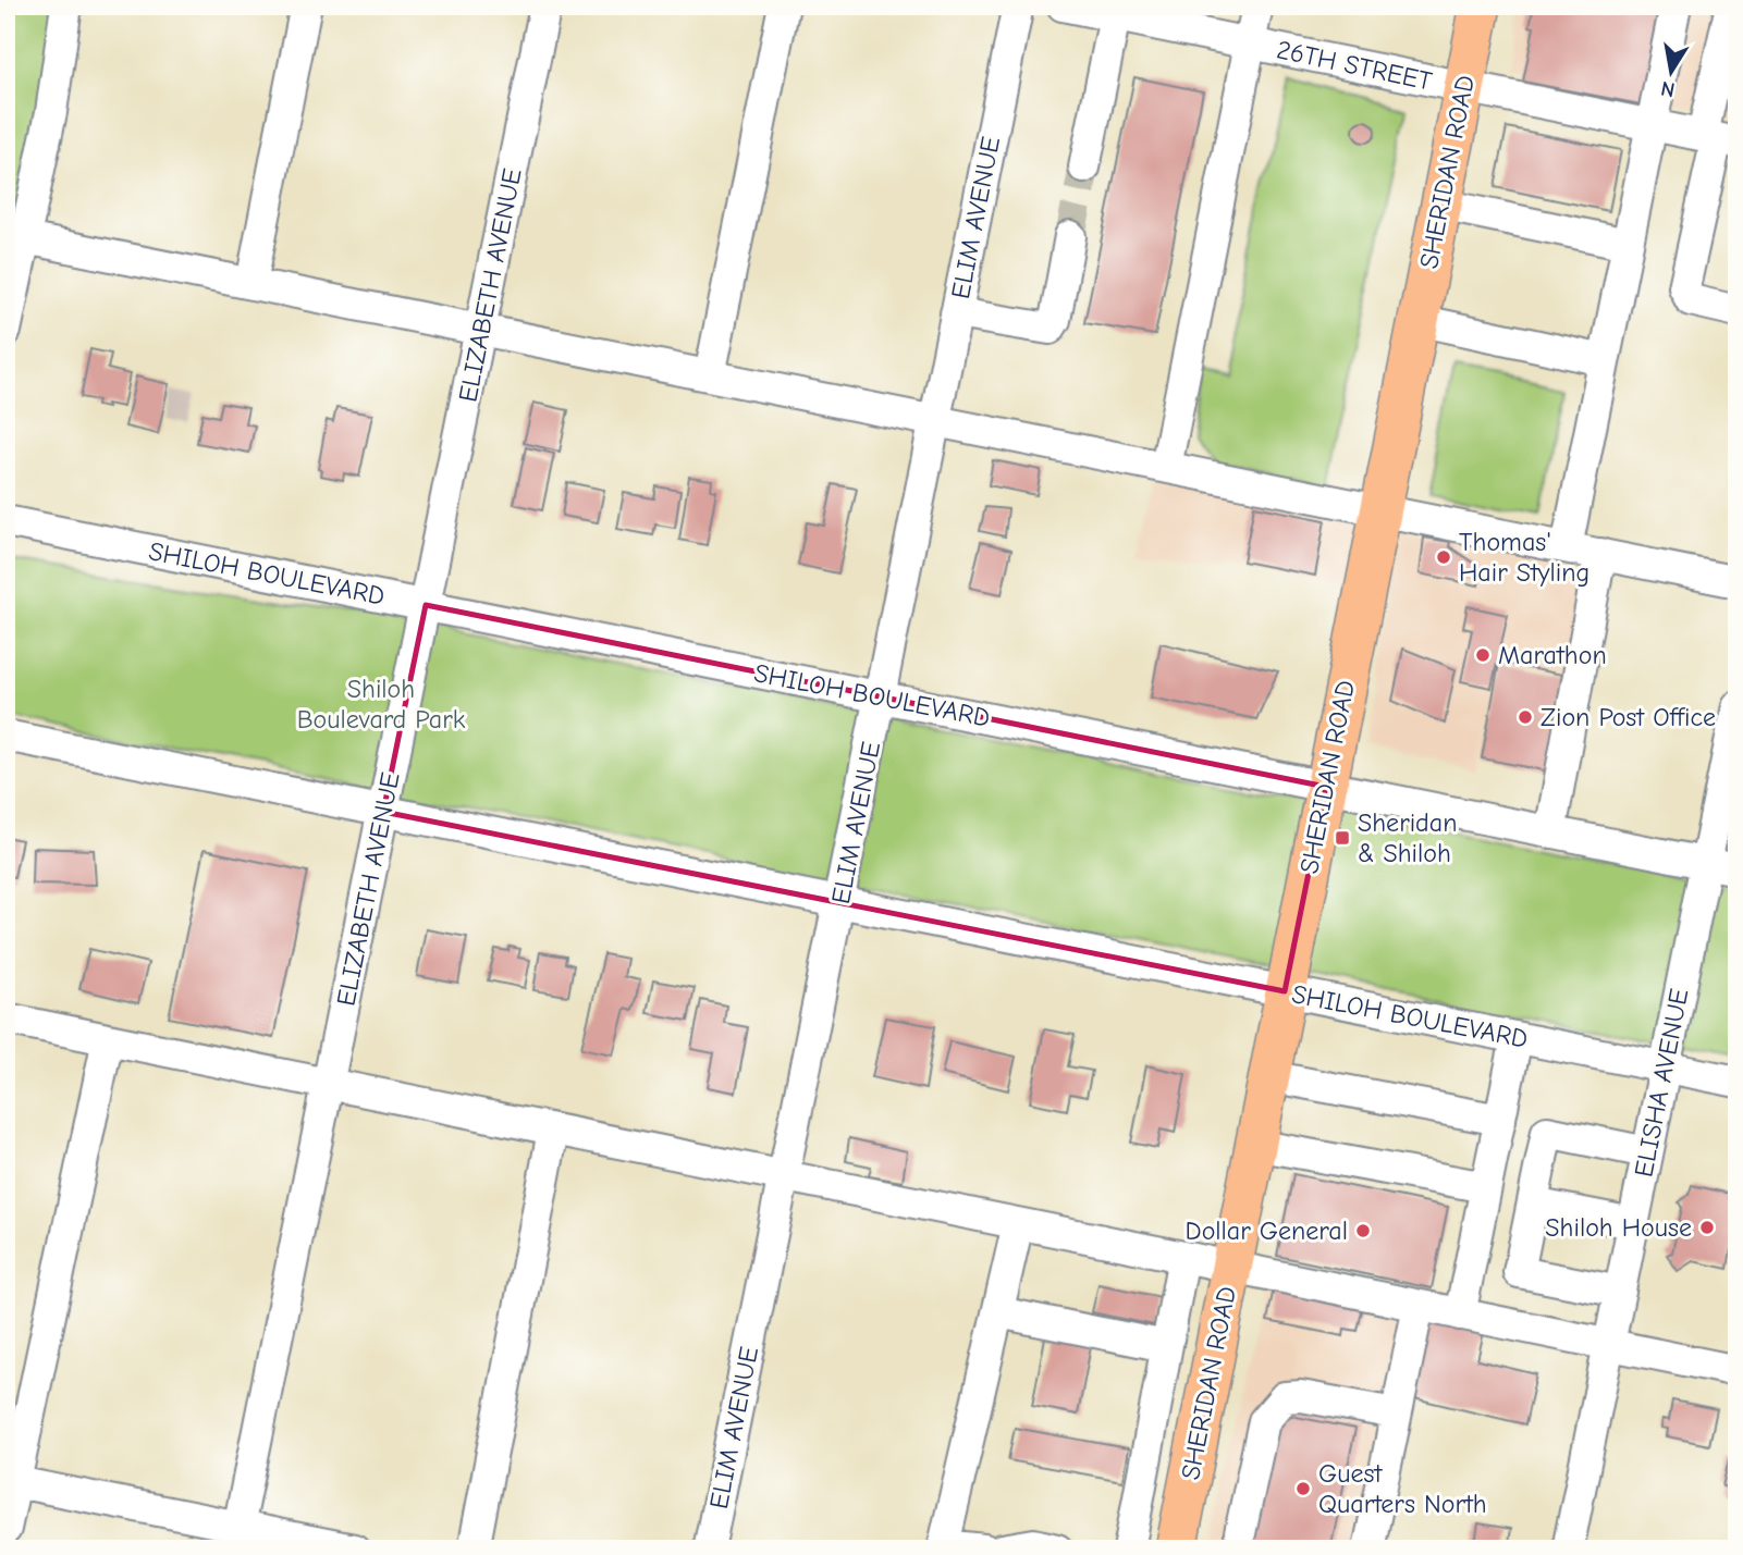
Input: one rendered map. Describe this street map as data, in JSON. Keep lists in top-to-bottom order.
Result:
{
  "streets": {
    "main road": ["SHERIDAN ROAD"],
    "street": [
      "26TH STREET",
      "ELIM AVENUE",
      "ELIZABETH AVENUE",
      "SHILOH BOULEVARD",
      "ELISHA AVENUE"
    ]
  },
  "crossings": [
    ["26TH STREET", "SHERIDAN ROAD"],
    ["SHERIDAN ROAD", "SHILOH BOULEVARD"],
    ["ELIM AVENUE", "SHILOH BOULEVARD"],
    ["ELIZABETH AVENUE", "SHILOH BOULEVARD"],
    ["SHILOH BOULEVARD", "ELISHA AVENUE"]
  ],
  "parks": ["Shiloh Boulevard Park"],
  "places": {
    "other": [
      "Thomas' Hair Styling",
      "Marathon",
      "Zion Post Office",
      "Shiloh House",
      "Dollar General",
      "Guest Quarters North"
    ],
    "transit": ["Sheridan & Shiloh"]
  },
  "north": "bottom"
}
